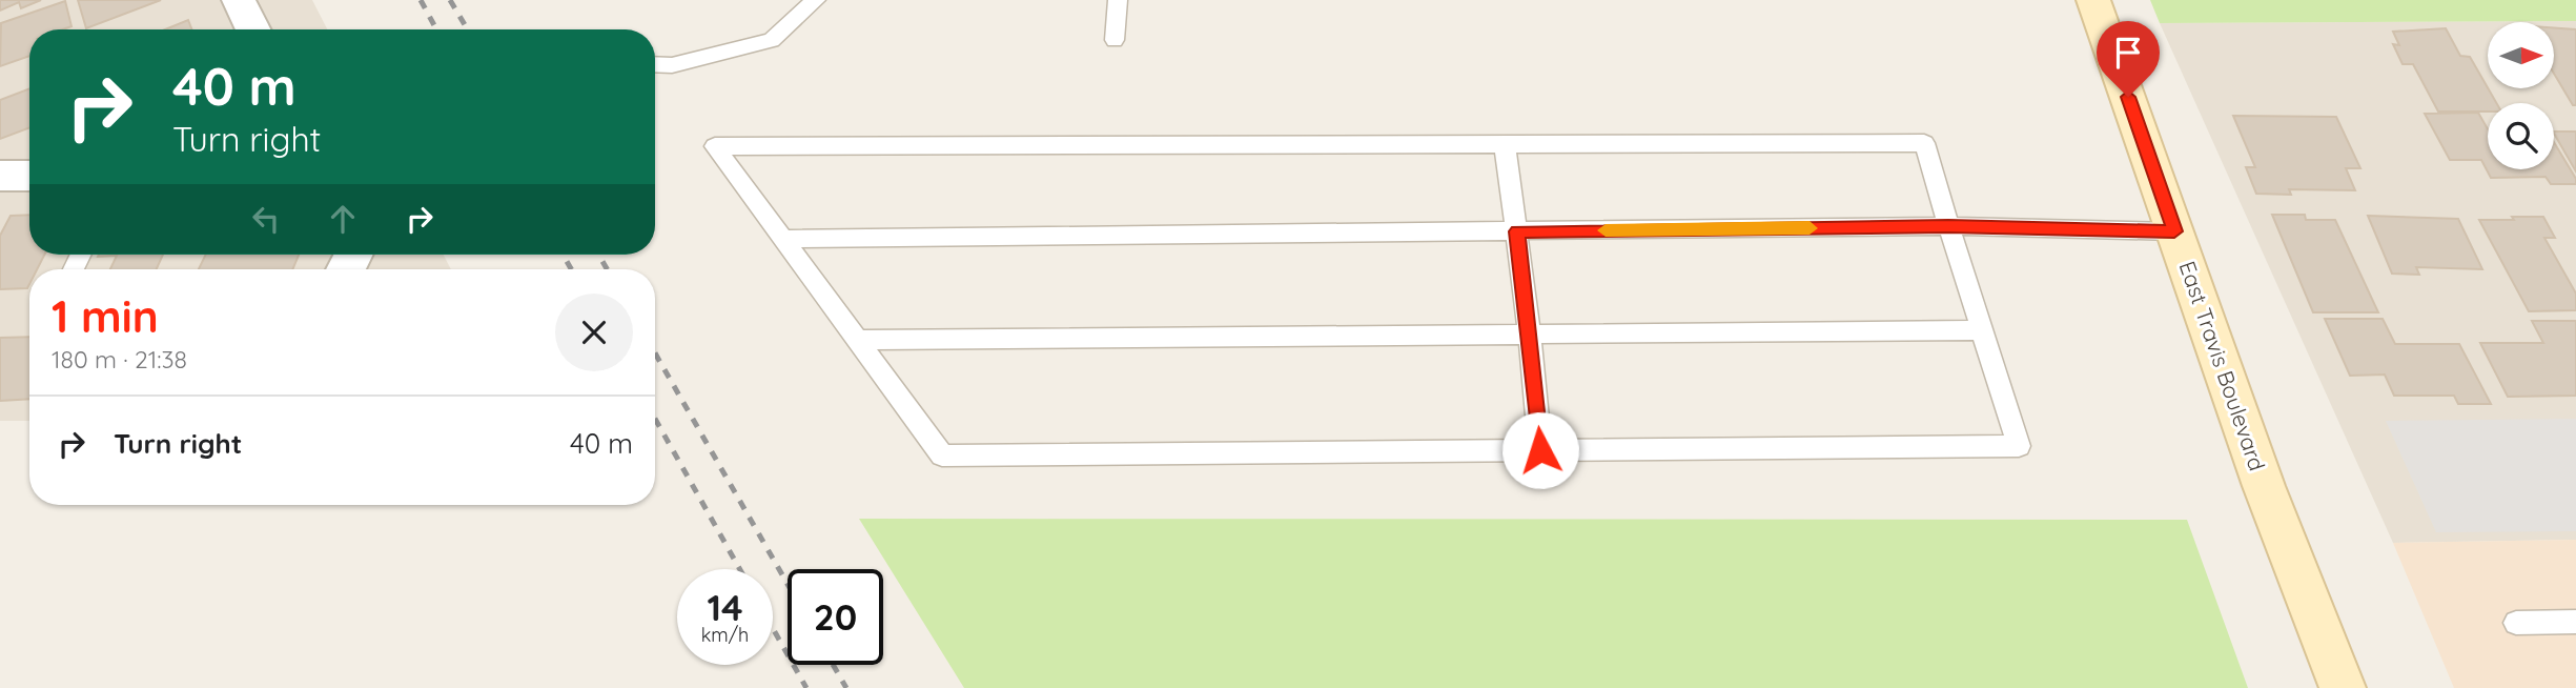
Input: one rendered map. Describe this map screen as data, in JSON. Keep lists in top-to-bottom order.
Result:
{
  "streets": {
    "main road": ["East Travis Boulevard"]
  },
  "north": "right",
  "page": {
    "turn": ["40 m", "Turn right"],
    "heading": ["1 min", "180 m · 21:38"],
    "list": [
      {
        "name": "Turn right",
        "value": "40 m"
      }
    ],
    "speed": "14 km/h",
    "limit": "20"
  }
}
